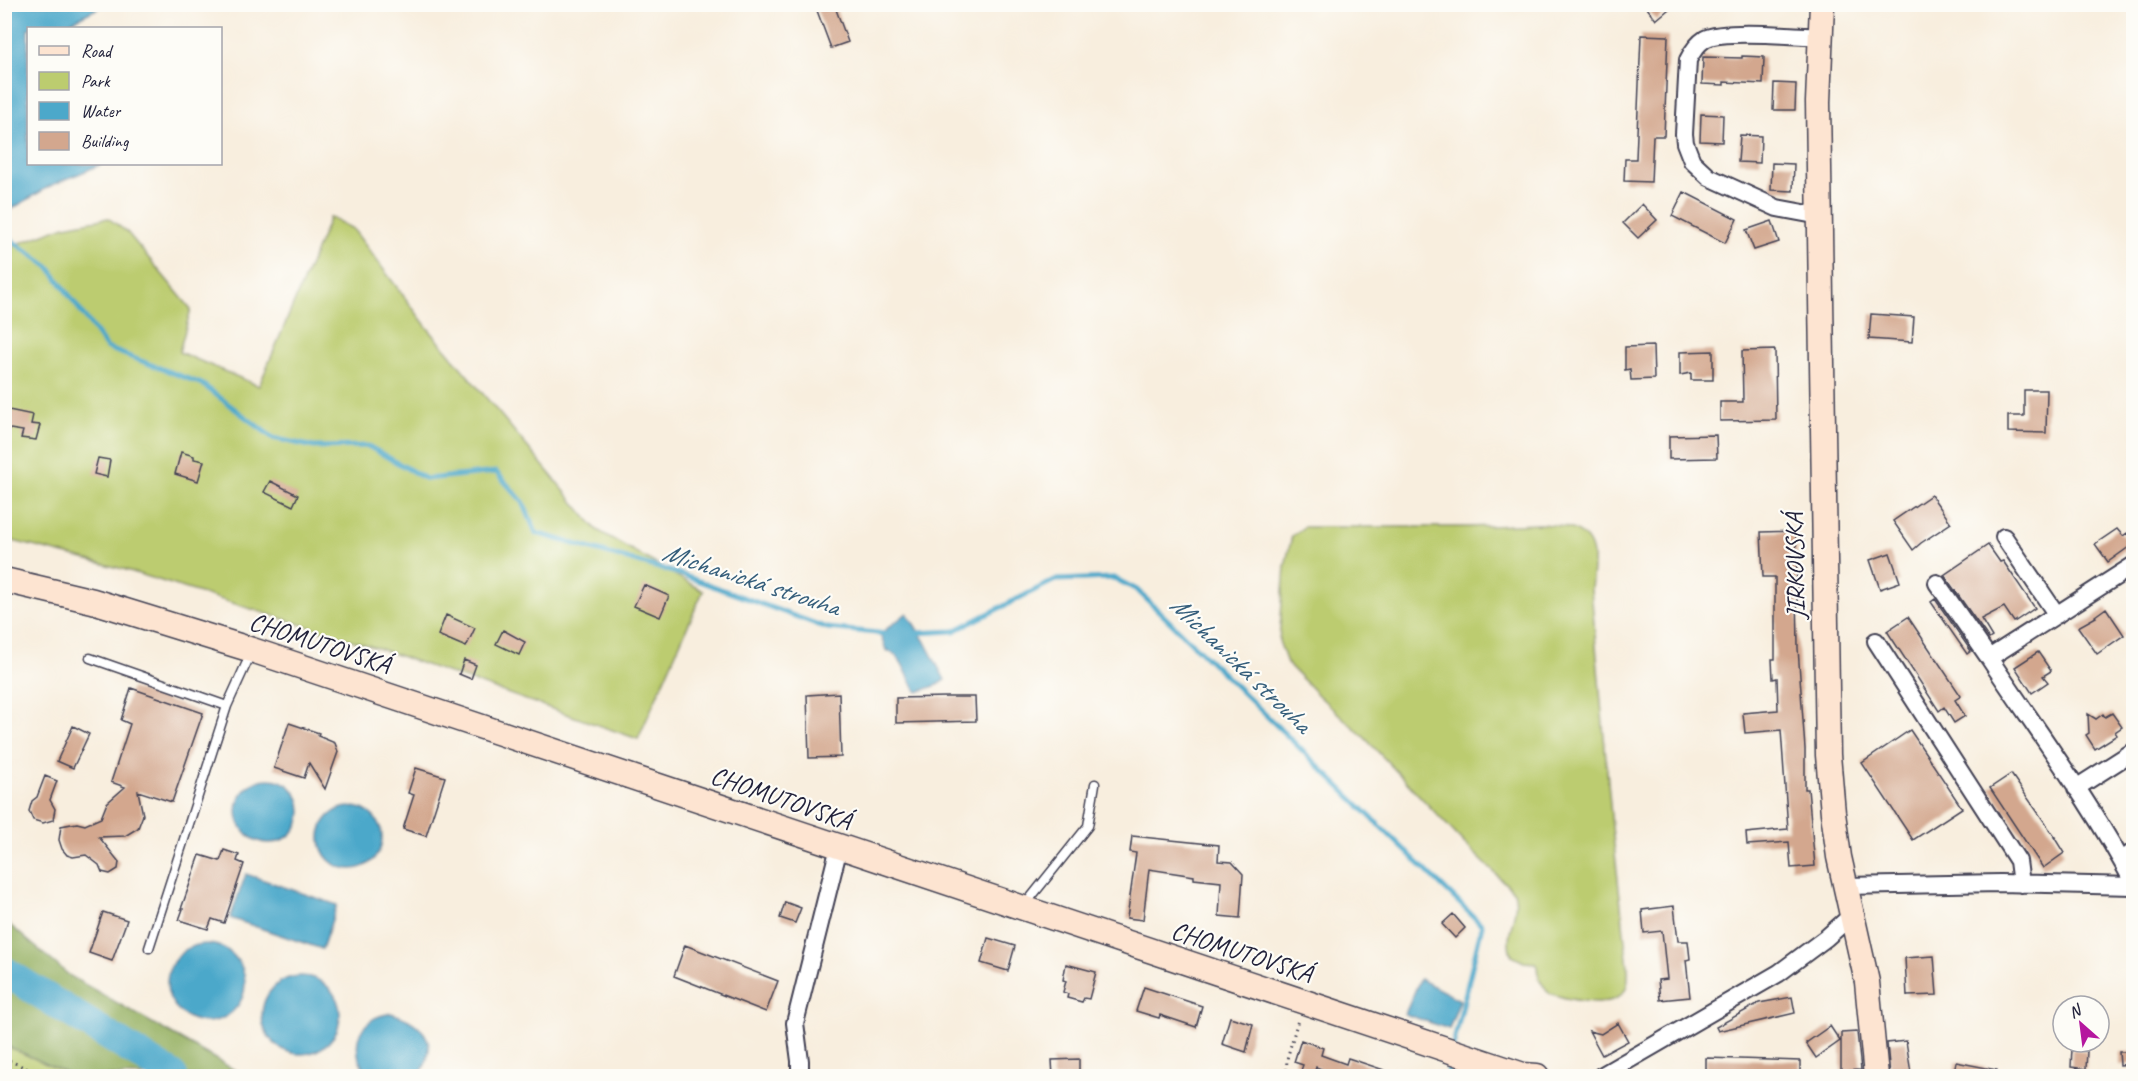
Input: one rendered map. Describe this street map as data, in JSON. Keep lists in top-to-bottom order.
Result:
{
  "streets": {
    "street": ["JIRKOVSKÁ", "CHOMUTOVSKÁ"]
  },
  "water": ["Michanická strouha"],
  "legend": [
    "Road",
    "Park",
    "Water",
    "Building"
  ],
  "north": "top left"
}
